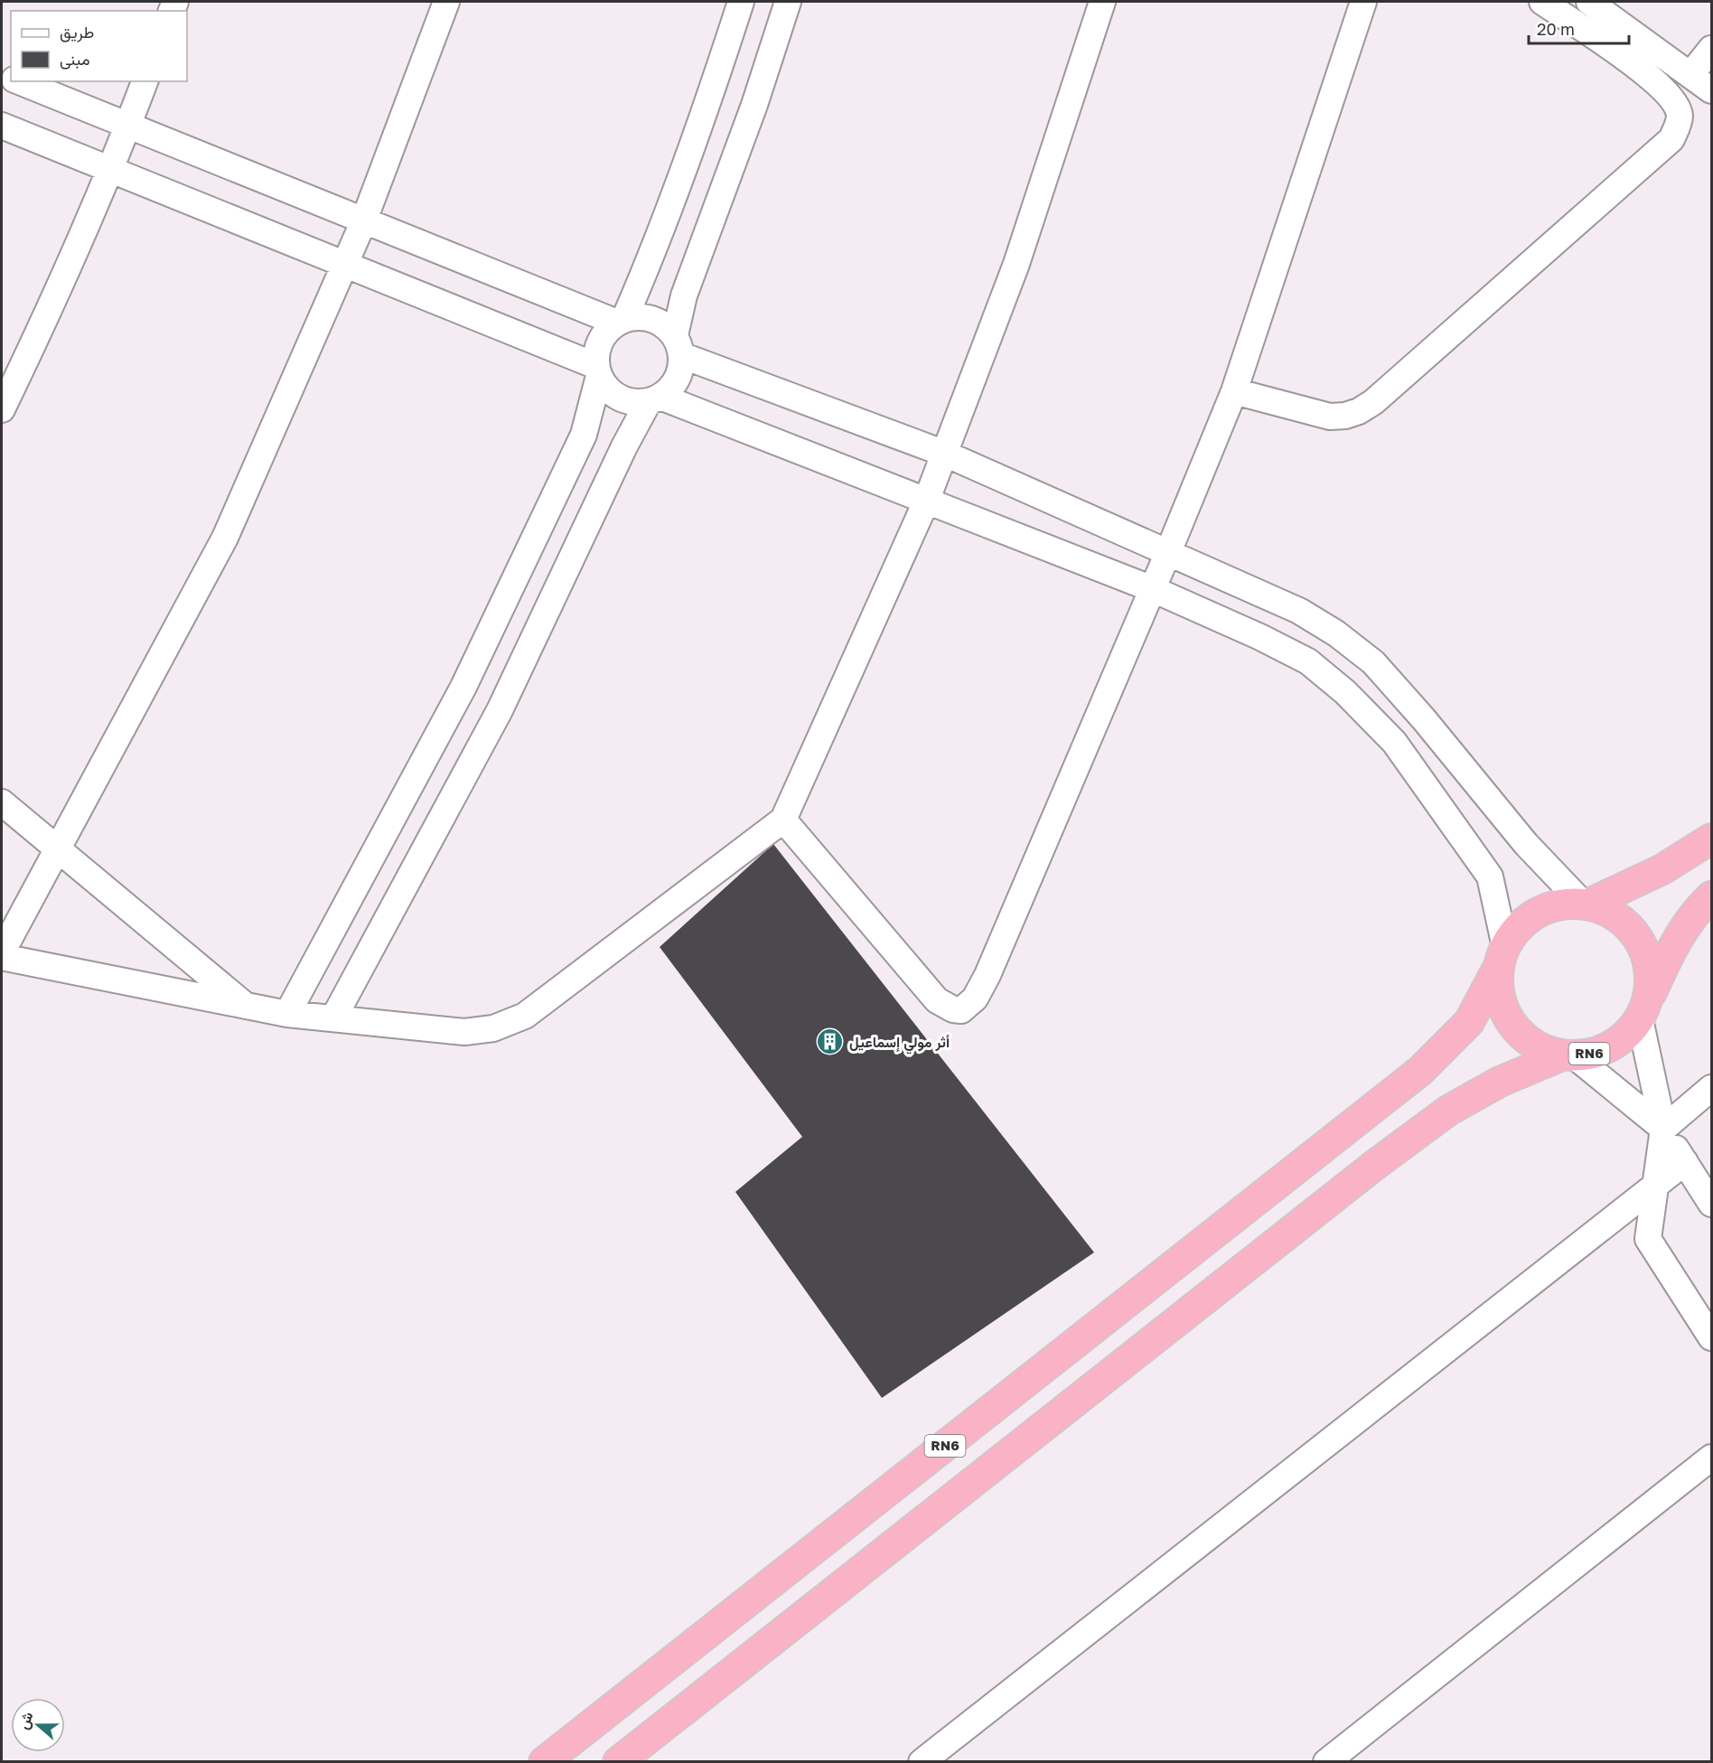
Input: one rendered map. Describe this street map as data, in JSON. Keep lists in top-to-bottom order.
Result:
{
  "streets": {
    "highway": ["RN6"]
  },
  "places": {
    "building": ["أثر مولي إسماعيل"]
  },
  "legend": ["طريق", "مبنى"],
  "scale_bar": "20 m",
  "north": "left"
}
